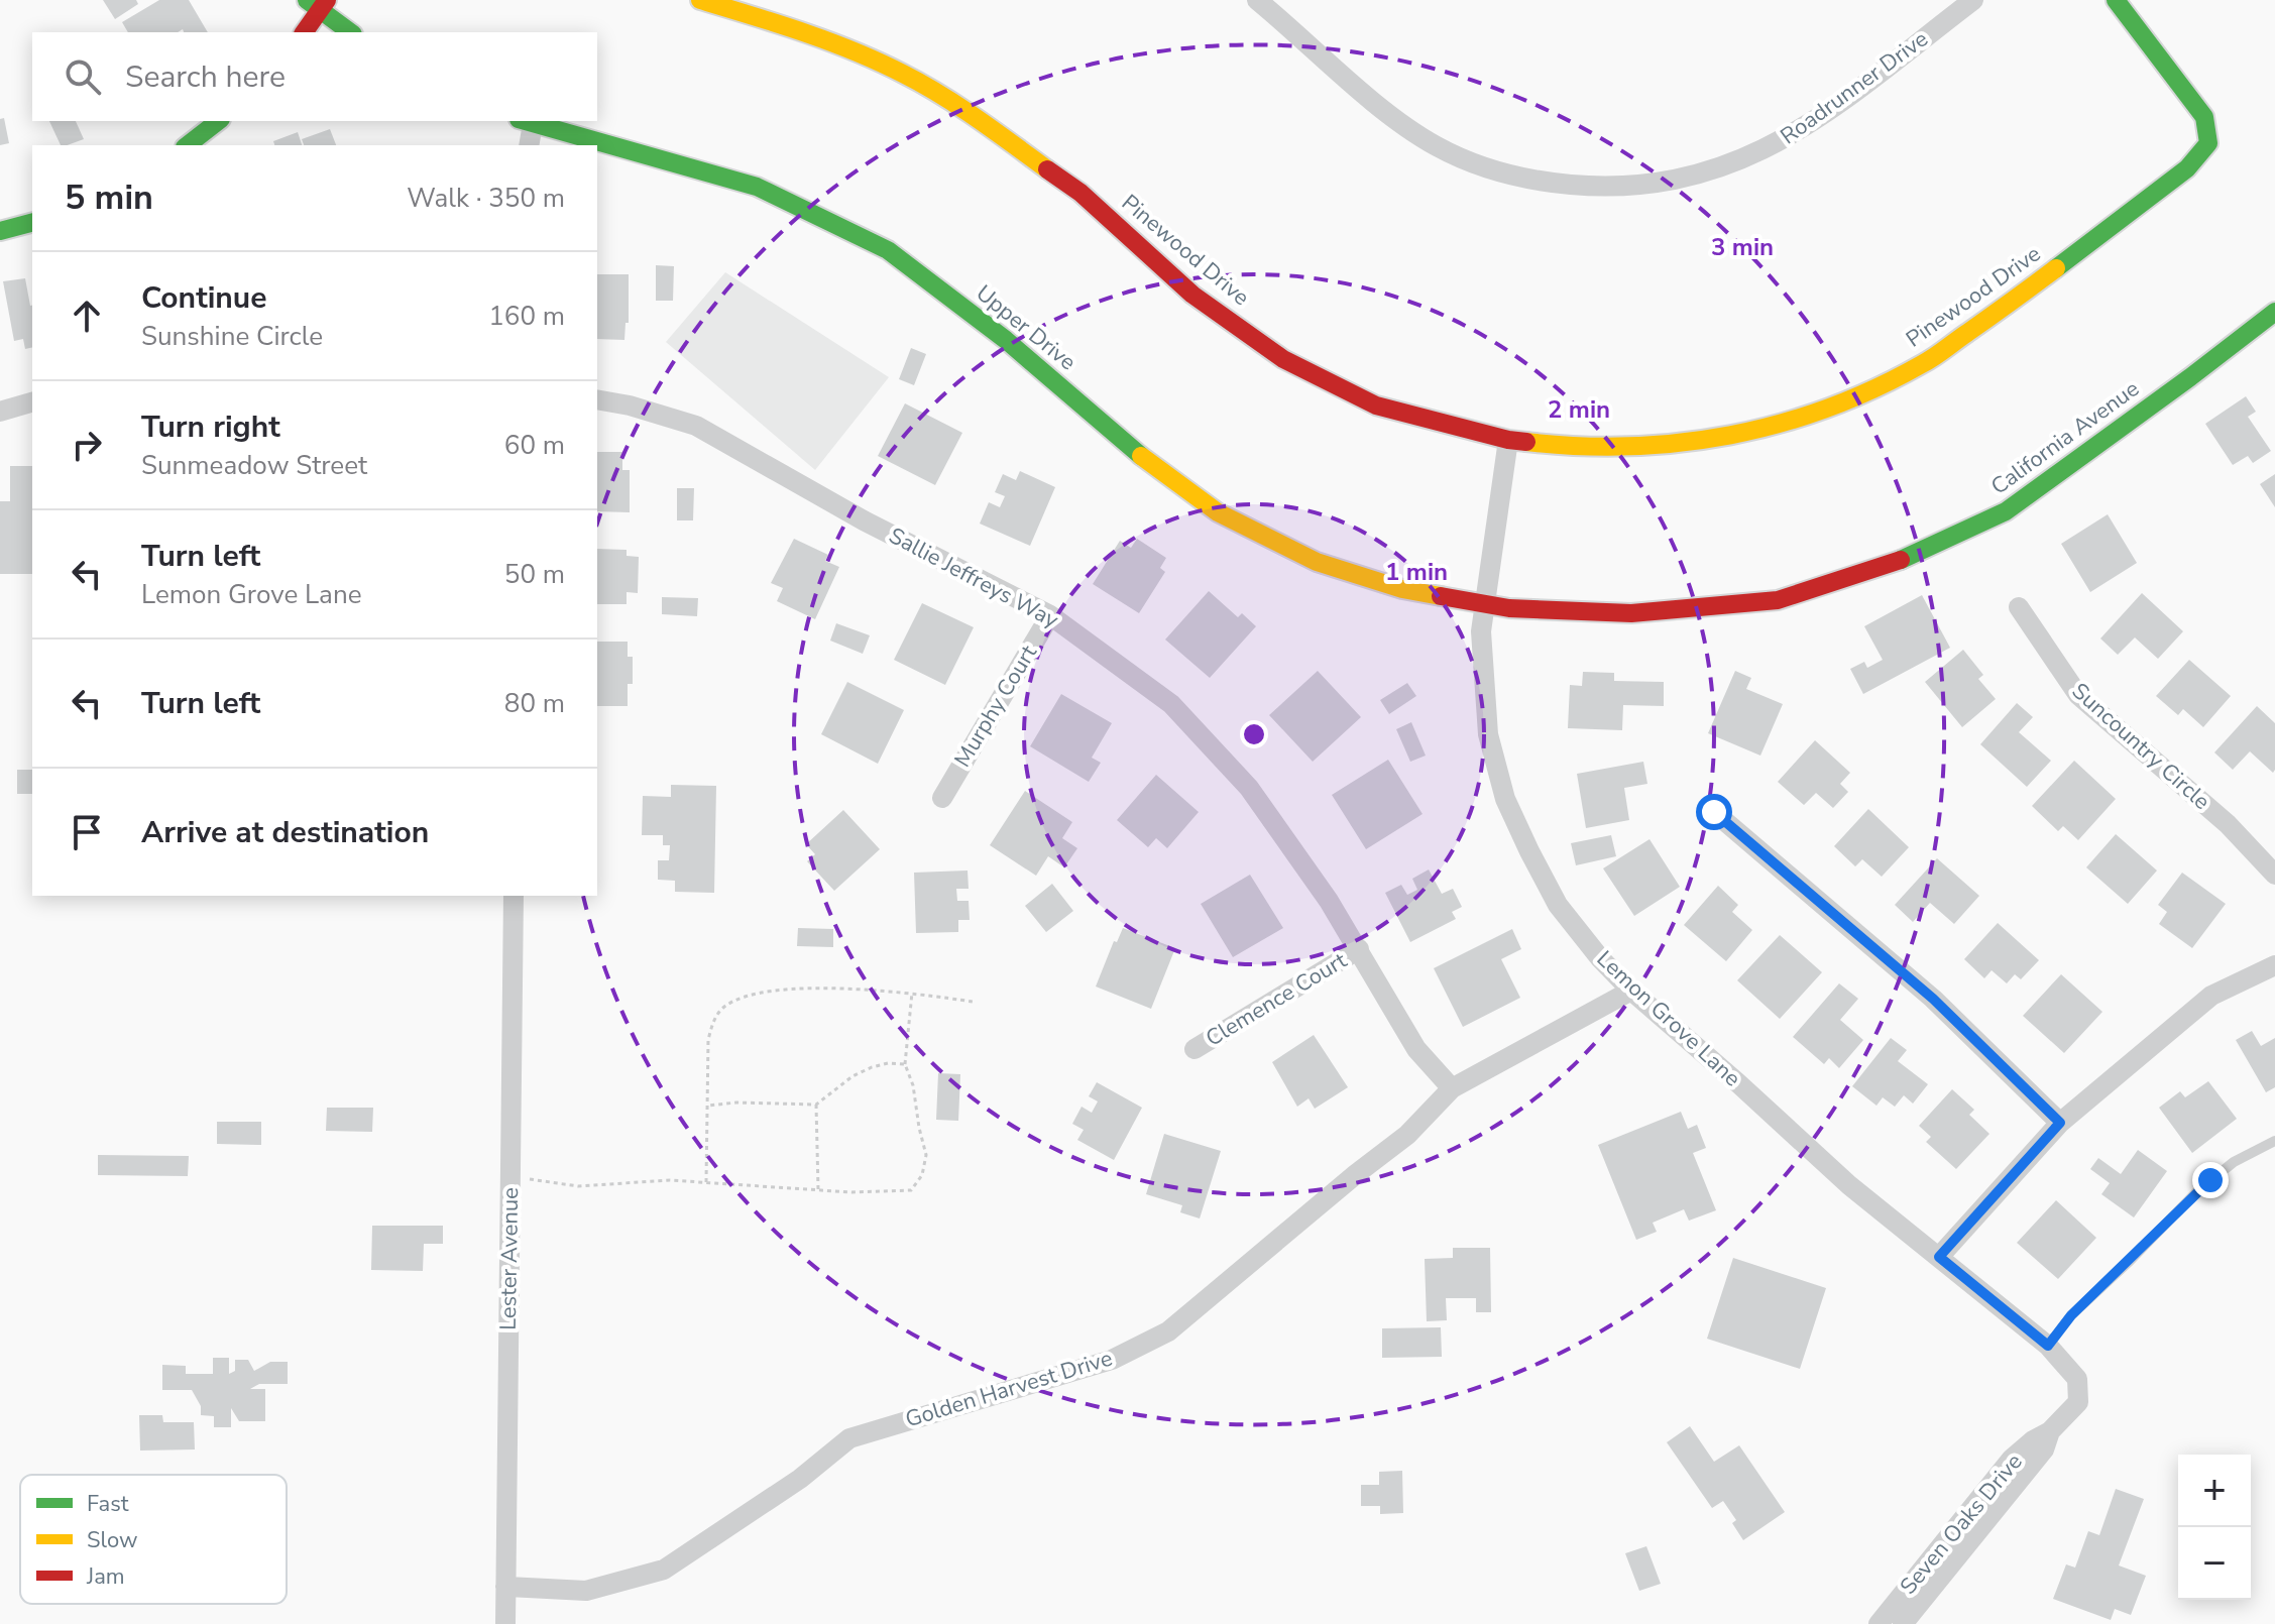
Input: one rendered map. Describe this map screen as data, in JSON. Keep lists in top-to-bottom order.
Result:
{
  "streets": {
    "street": [
      "Roadrunner Drive",
      "Pinewood Drive",
      "Upper Drive",
      "California Avenue",
      "Sallie Jeffreys Way",
      "Murphy Court",
      "Suncountry Circle",
      "Clemence Court",
      "Lemon Grove Lane",
      "Lester Avenue",
      "Golden Harvest Drive",
      "Seven Oaks Drive"
    ]
  },
  "crossings": [
    ["Pinewood Drive", "Lemon Grove Lane"],
    ["Upper Drive", "California Avenue"],
    ["Upper Drive", "Lemon Grove Lane"],
    ["California Avenue", "Lemon Grove Lane"],
    ["Sallie Jeffreys Way", "Murphy Court"],
    ["Sallie Jeffreys Way", "Clemence Court"],
    ["Sallie Jeffreys Way", "Golden Harvest Drive"],
    ["Lemon Grove Lane", "Golden Harvest Drive"],
    ["Lemon Grove Lane", "Seven Oaks Drive"],
    ["Lester Avenue", "Golden Harvest Drive"]
  ],
  "legend": ["Fast", "Slow", "Jam"],
  "page": {
    "search": "Search here",
    "heading": ["5 min", "Walk · 350 m"],
    "list": [
      ["Continue", "Sunshine Circle", "160 m"],
      ["Turn right", "Sunmeadow Street", "60 m"],
      ["Turn left", "Lemon Grove Lane", "50 m"],
      ["Turn left", "80 m"],
      "Arrive at destination"
    ],
    "map_buttons": ["+", "−"]
  },
  "rings": ["3 min", "2 min", "1 min"]
}
